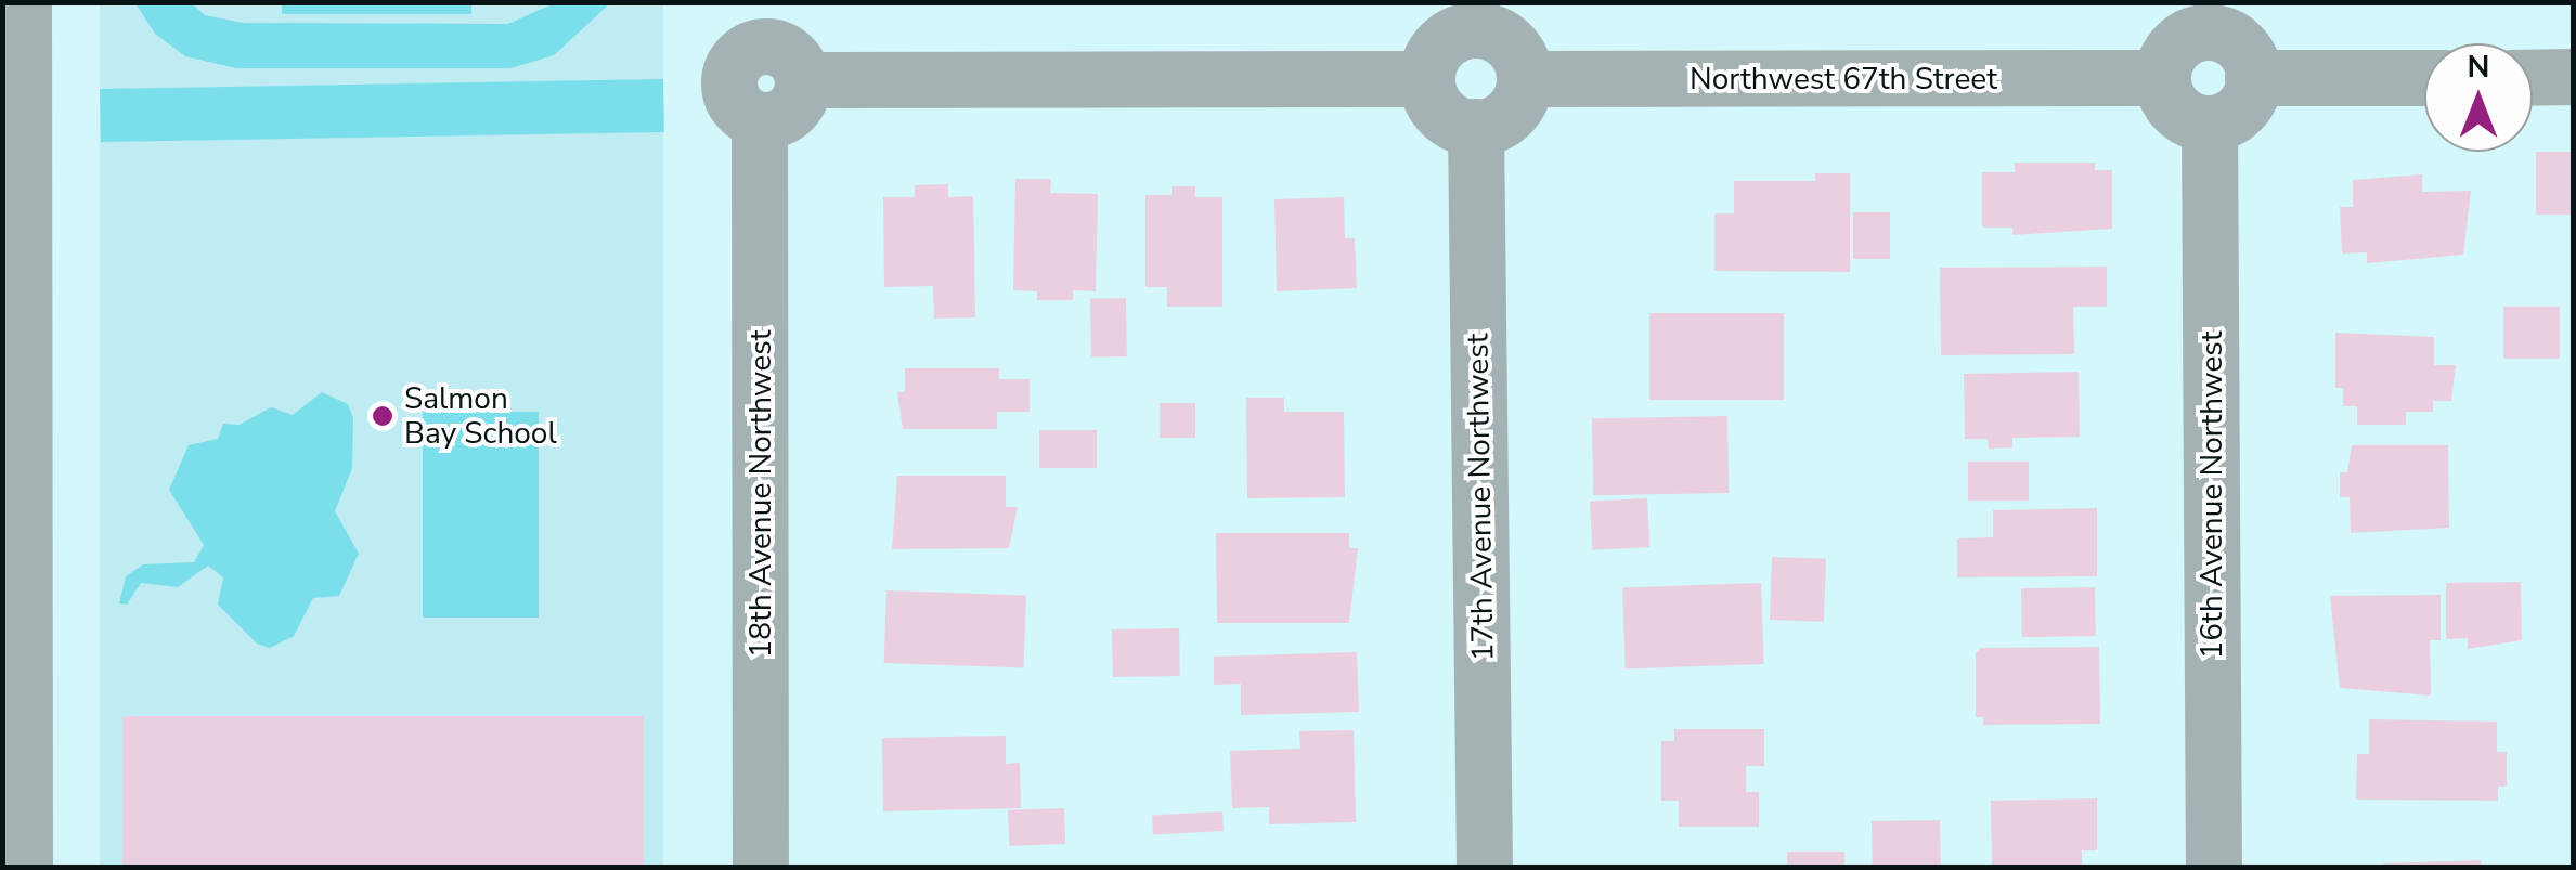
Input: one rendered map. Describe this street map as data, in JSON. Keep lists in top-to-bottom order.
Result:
{
  "streets": {
    "street": [
      "Northwest 67th Street",
      "18th Avenue Northwest",
      "16th Avenue Northwest",
      "17th Avenue Northwest"
    ]
  },
  "crossings": [
    ["Northwest 67th Street", "16th Avenue Northwest"],
    ["Northwest 67th Street", "17th Avenue Northwest"]
  ],
  "places": ["Salmon Bay School"],
  "north": "top"
}
